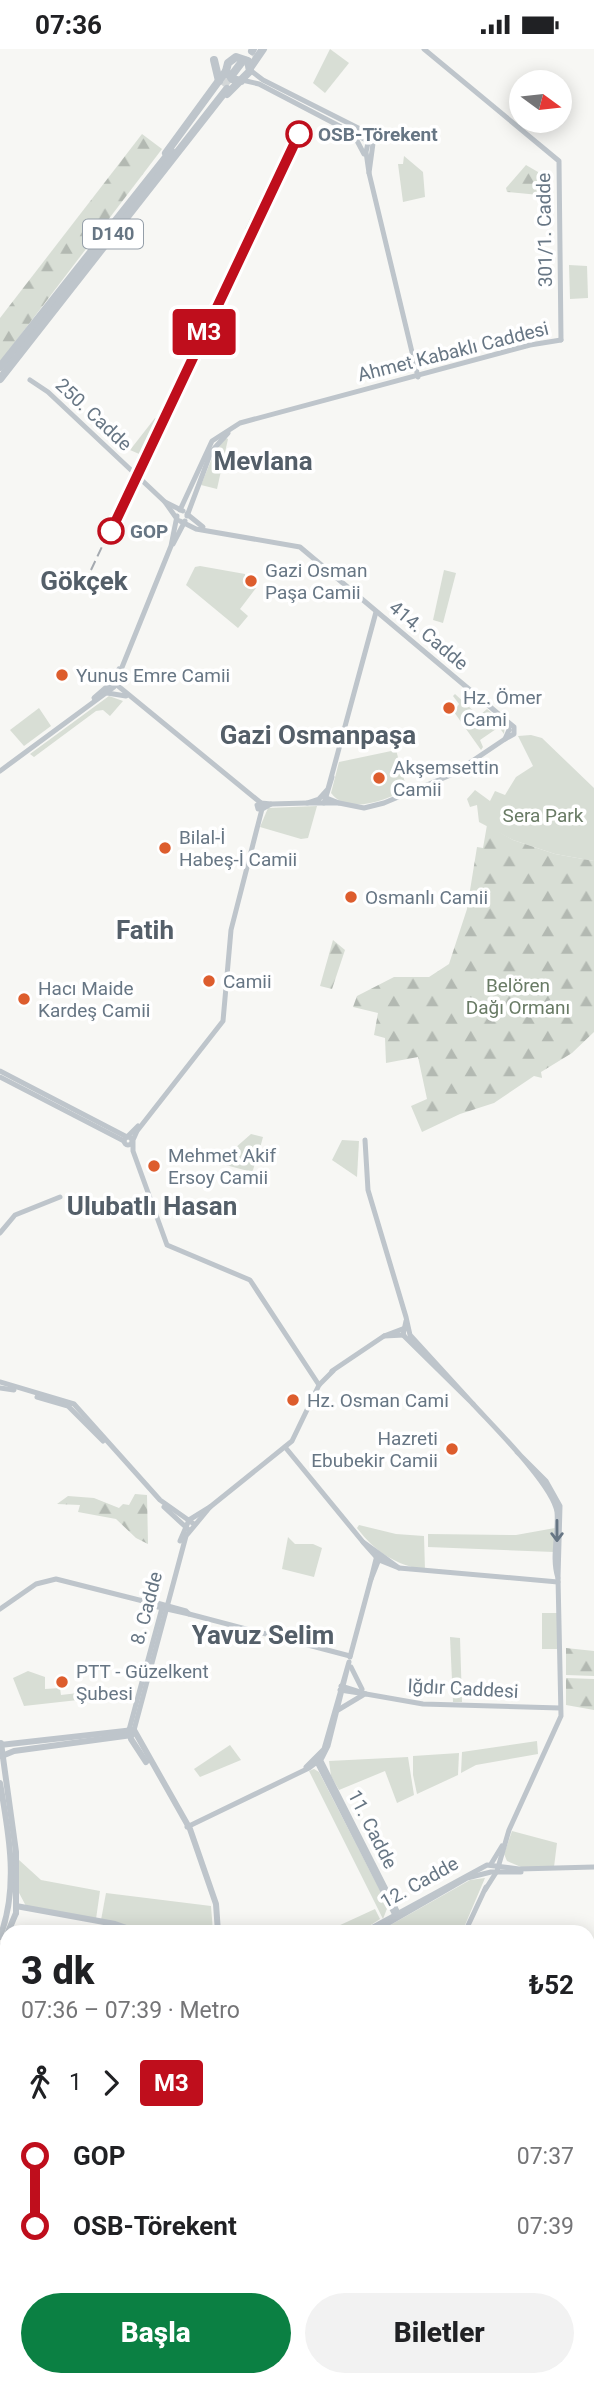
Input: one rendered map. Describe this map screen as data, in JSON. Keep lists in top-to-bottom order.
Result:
{
  "streets": {
    "highway": ["D140"],
    "main road": [
      "301/1. Cadde",
      "Ahmet Kabaklı Caddesi",
      "250. Cadde",
      "414. Cadde",
      "8. Cadde",
      "Iğdır Caddesi",
      "11. Cadde",
      "12. Cadde"
    ]
  },
  "crossings": [
    ["301/1. Cadde", "Ahmet Kabaklı Caddesi"],
    ["Ahmet Kabaklı Caddesi", "250. Cadde"],
    ["Ahmet Kabaklı Caddesi", "414. Cadde"],
    ["250. Cadde", "414. Cadde"],
    ["11. Cadde", "12. Cadde"]
  ],
  "districts": [
    "Mevlana",
    "Gökçek",
    "Gazi Osmanpaşa",
    "Fatih",
    "Ulubatlı Hasan",
    "Yavuz Selim"
  ],
  "parks": ["Sera Park", "Belören Dağı Ormanı"],
  "places": [
    "OSB-Törekent",
    "GOP",
    "Gazi Osman Paşa Camii",
    "Yunus Emre Camii",
    "Hz. Ömer Cami",
    "Akşemsettin Camii",
    "Bilal-İ Habeş-İ Camii",
    "Osmanlı Camii",
    "Camii",
    "Hacı Maide Kardeş Camii",
    "Mehmet Akif Ersoy Camii",
    "Hz. Osman Cami",
    "Hazreti Ebubekir Camii",
    "PTT - Güzelkent Şubesi"
  ],
  "lines": ["metro line M3"],
  "north": "right",
  "page": {
    "status": "07:36",
    "on_map": "M3",
    "heading": ["3 dk", "07:36 – 07:39 · Metro", "₺52"],
    "legs": ["1", "M3"],
    "list": [
      {
        "name": "GOP",
        "value": "07:37"
      },
      {
        "name": "OSB-Törekent",
        "value": "07:39"
      }
    ],
    "buttons": ["Başla", "Biletler"]
  }
}
